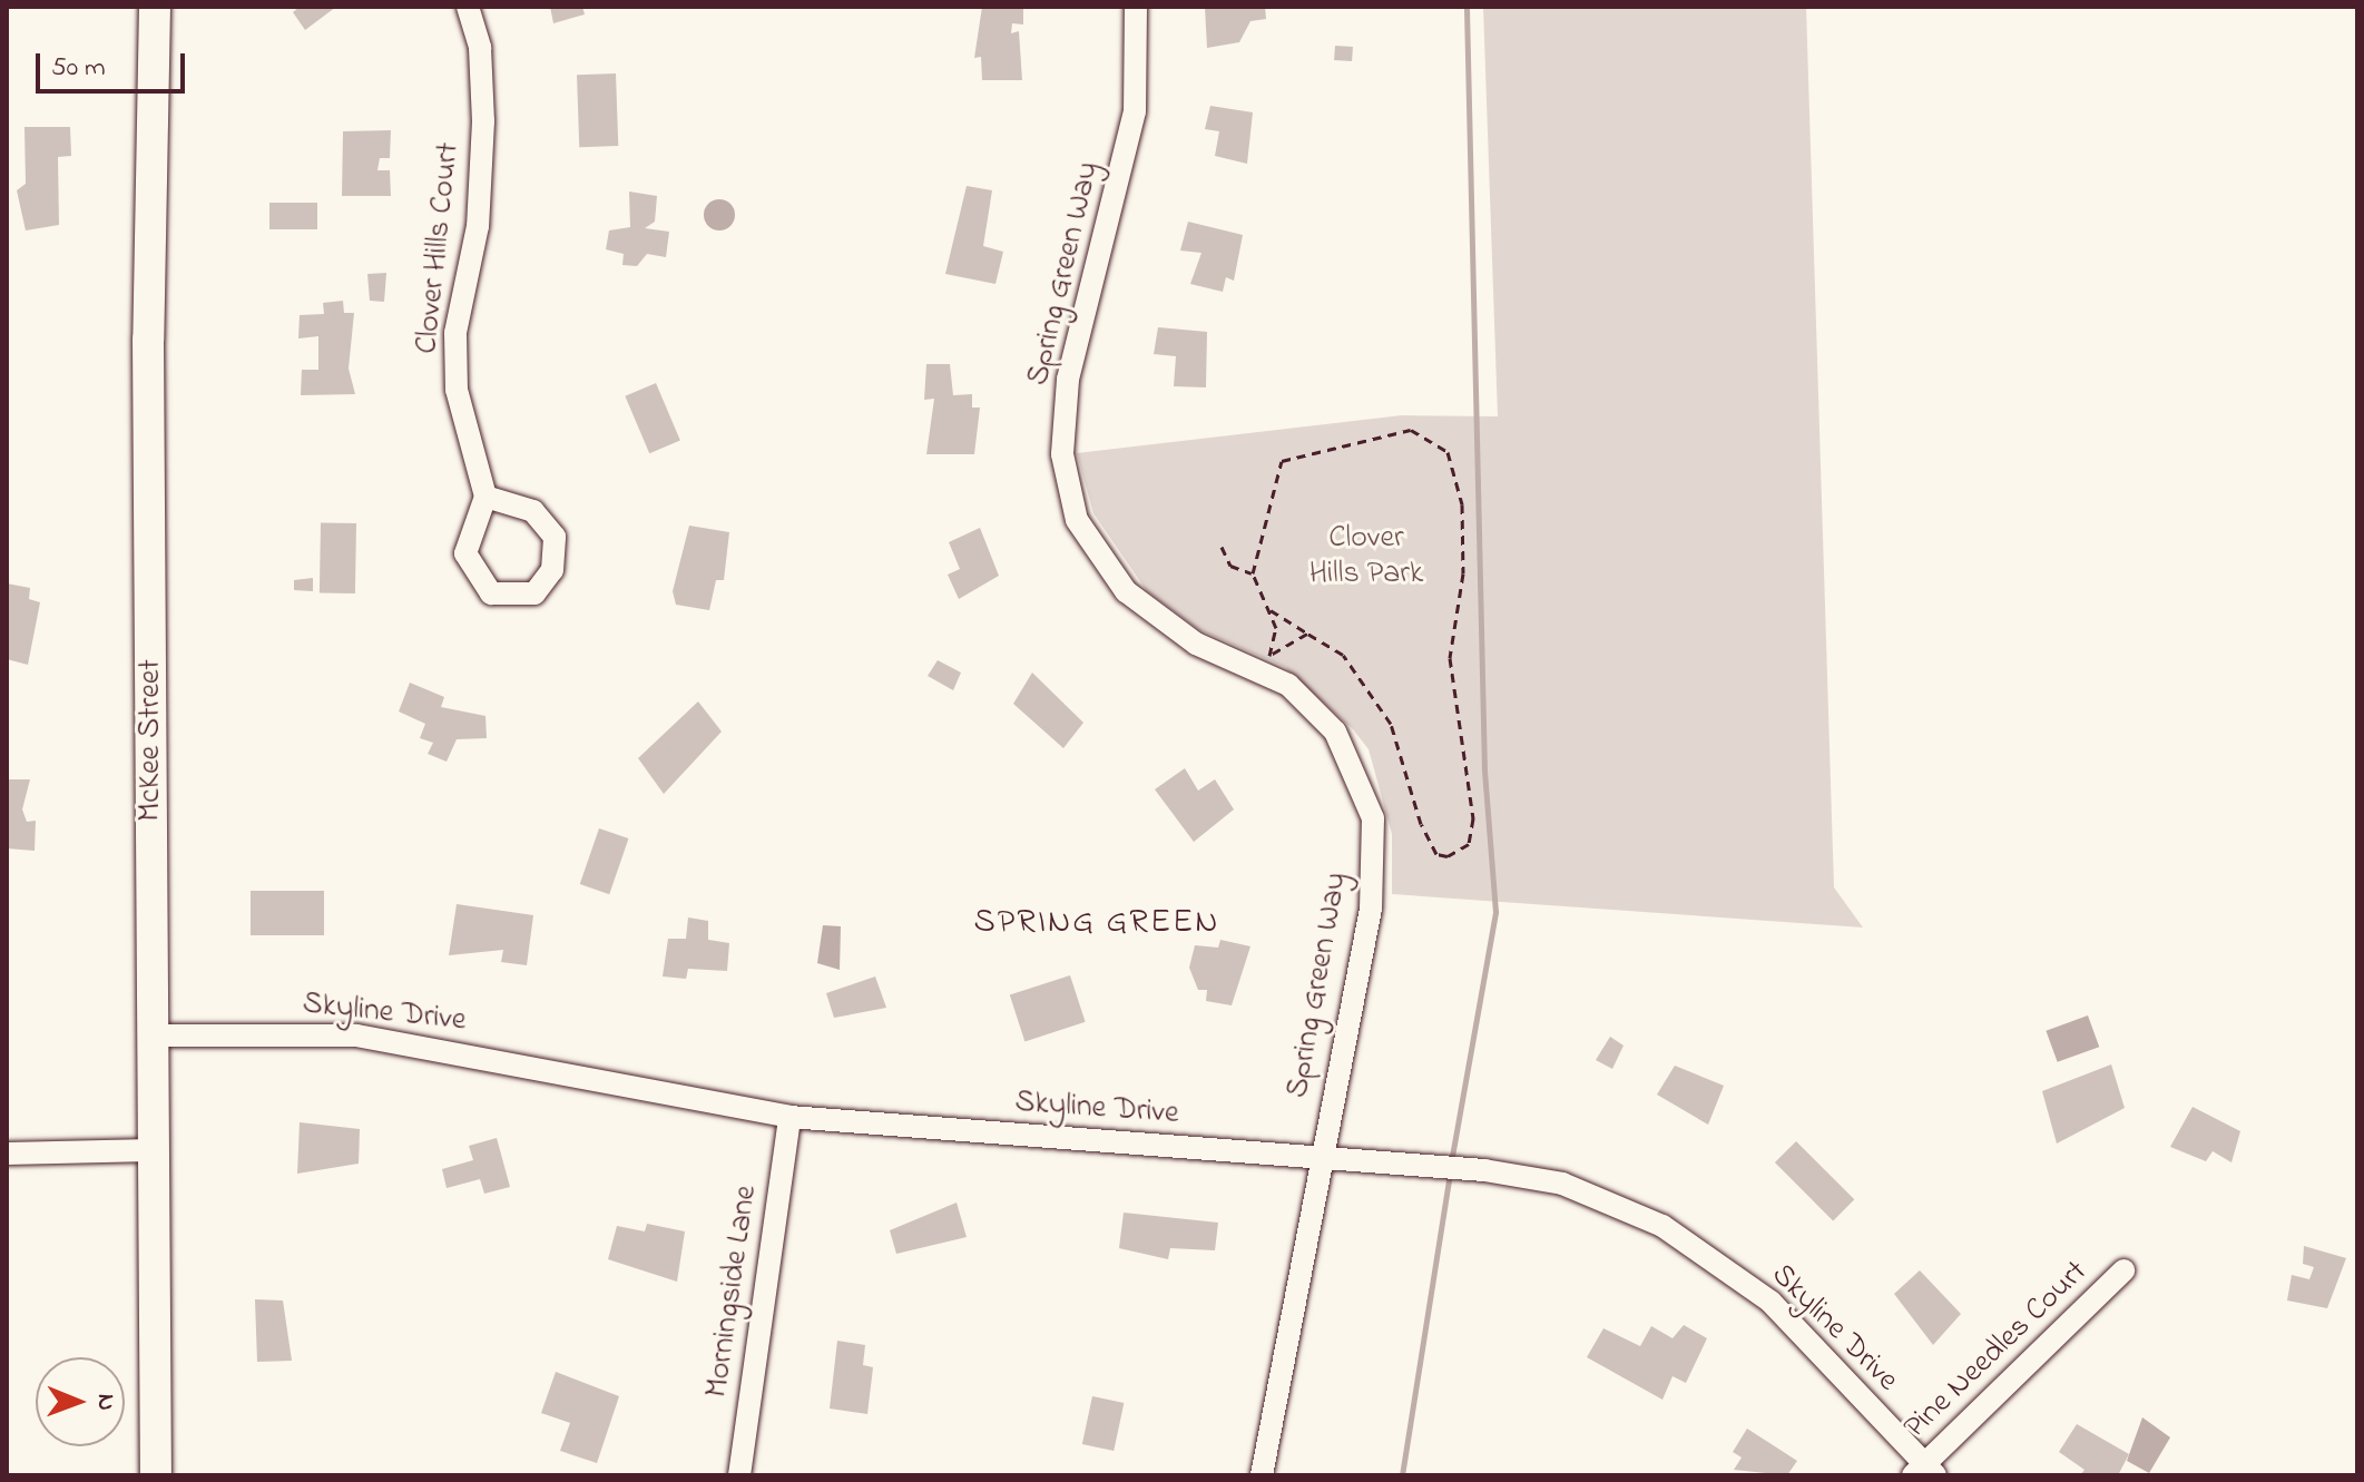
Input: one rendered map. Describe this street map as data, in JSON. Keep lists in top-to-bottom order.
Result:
{
  "streets": {
    "street": [
      "Clover Hills Court",
      "Spring Green Way",
      "McKee Street",
      "Skyline Drive",
      "Morningside Lane",
      "Pine Needles Court"
    ]
  },
  "crossings": [
    ["Spring Green Way", "Skyline Drive"],
    ["McKee Street", "Skyline Drive"],
    ["Skyline Drive", "Morningside Lane"],
    ["Skyline Drive", "Pine Needles Court"]
  ],
  "districts": ["SPRING GREEN"],
  "parks": ["Clover Hills Park"],
  "scale_bar": "50 m",
  "north": "right"
}
